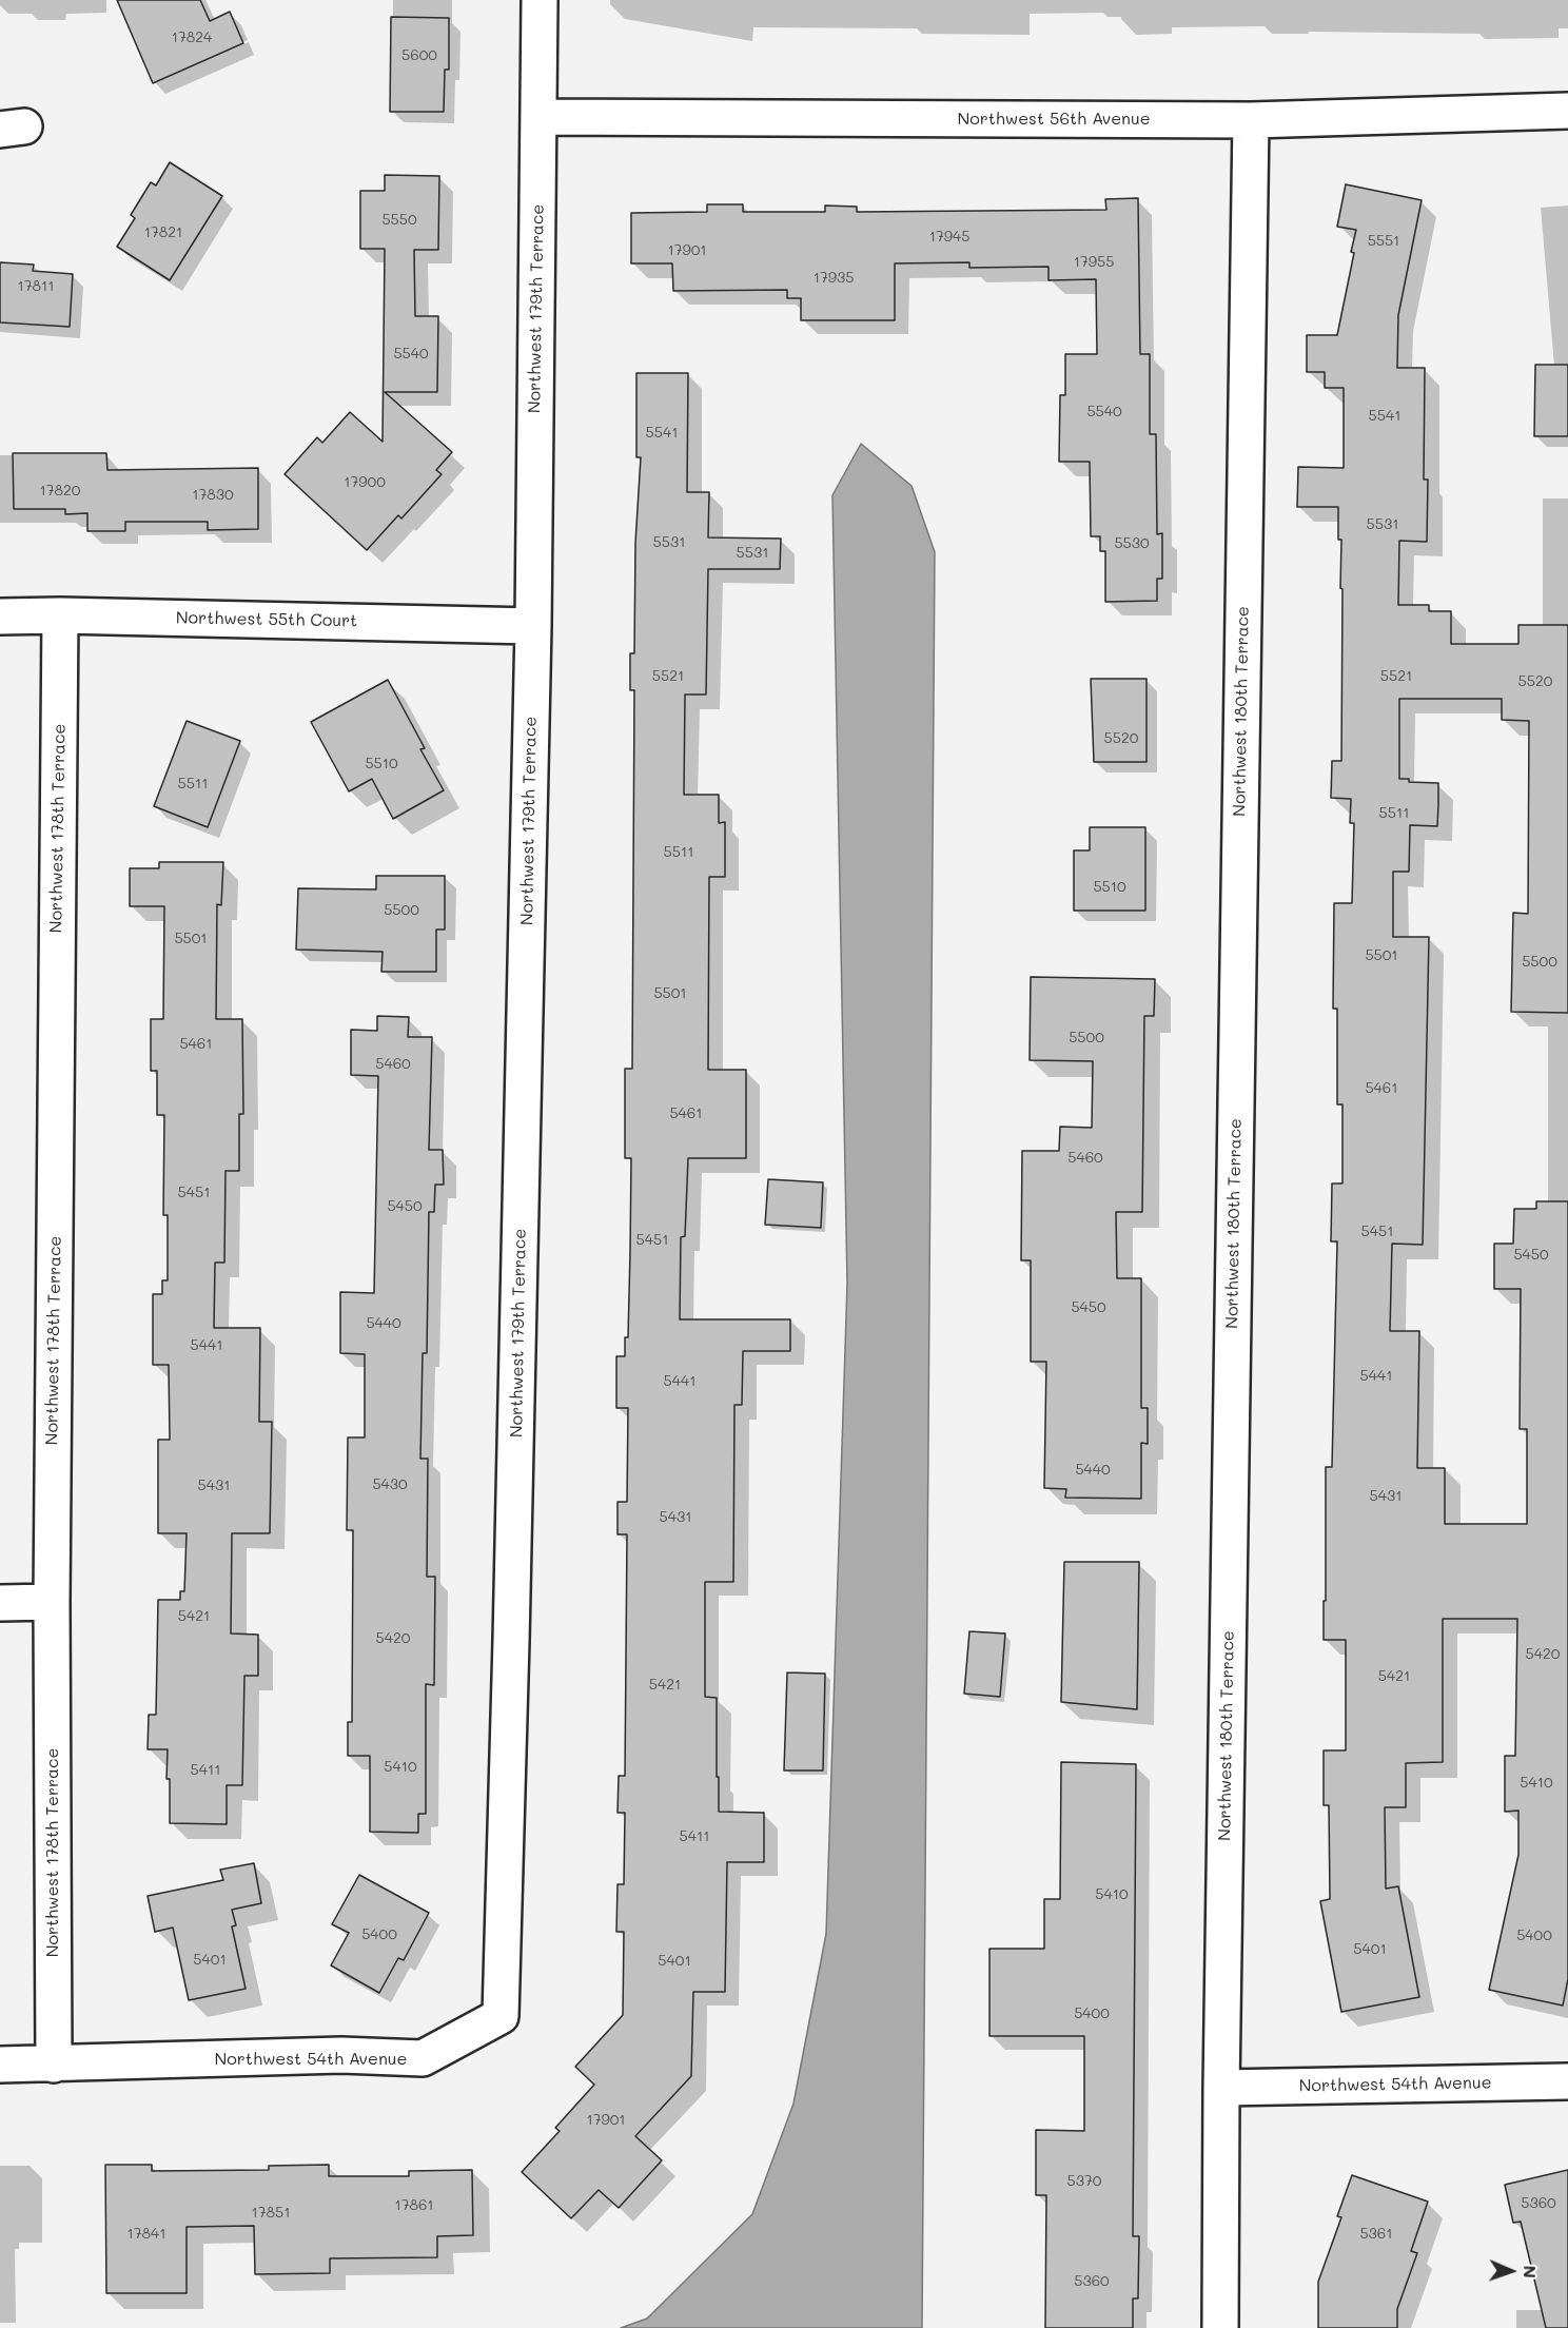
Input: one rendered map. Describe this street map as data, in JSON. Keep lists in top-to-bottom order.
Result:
{
  "streets": {
    "street": [
      "Northwest 56th Avenue",
      "Northwest 179th Terrace",
      "Northwest 55th Court",
      "Northwest 180th Terrace",
      "Northwest 178th Terrace",
      "Northwest 54th Avenue"
    ]
  },
  "crossings": [
    ["Northwest 56th Avenue", "Northwest 179th Terrace"],
    ["Northwest 56th Avenue", "Northwest 180th Terrace"],
    ["Northwest 179th Terrace", "Northwest 55th Court"],
    ["Northwest 179th Terrace", "Northwest 54th Avenue"],
    ["Northwest 55th Court", "Northwest 178th Terrace"],
    ["Northwest 180th Terrace", "Northwest 54th Avenue"],
    ["Northwest 178th Terrace", "Northwest 54th Avenue"]
  ],
  "house_numbers": [
    "17824",
    "5600",
    "5550",
    "17821",
    "17945",
    "5551",
    "17901",
    "17955",
    "17935",
    "17811",
    "5540",
    "5540",
    "5541",
    "5541",
    "17900",
    "17820",
    "17830",
    "5531",
    "5531",
    "5530",
    "5531",
    "5521",
    "5521",
    "5520",
    "5520",
    "5510",
    "5511",
    "5511",
    "5511",
    "5510",
    "5500",
    "5501",
    "5501",
    "5500",
    "5501",
    "5500",
    "5461",
    "5460",
    "5461",
    "5461",
    "5460",
    "5451",
    "5450",
    "5451",
    "5451",
    "5450",
    "5450",
    "5440",
    "5441",
    "5441",
    "5441",
    "5440",
    "5430",
    "5431",
    "5431",
    "5431",
    "5421",
    "5420",
    "5420",
    "5421",
    "5421",
    "5410",
    "5411",
    "5410",
    "5411",
    "5410",
    "5400",
    "5400",
    "5401",
    "5401",
    "5401",
    "5400",
    "17901",
    "5370",
    "5360",
    "17861",
    "17851",
    "17841",
    "5361",
    "5360"
  ],
  "north": "right"
}
